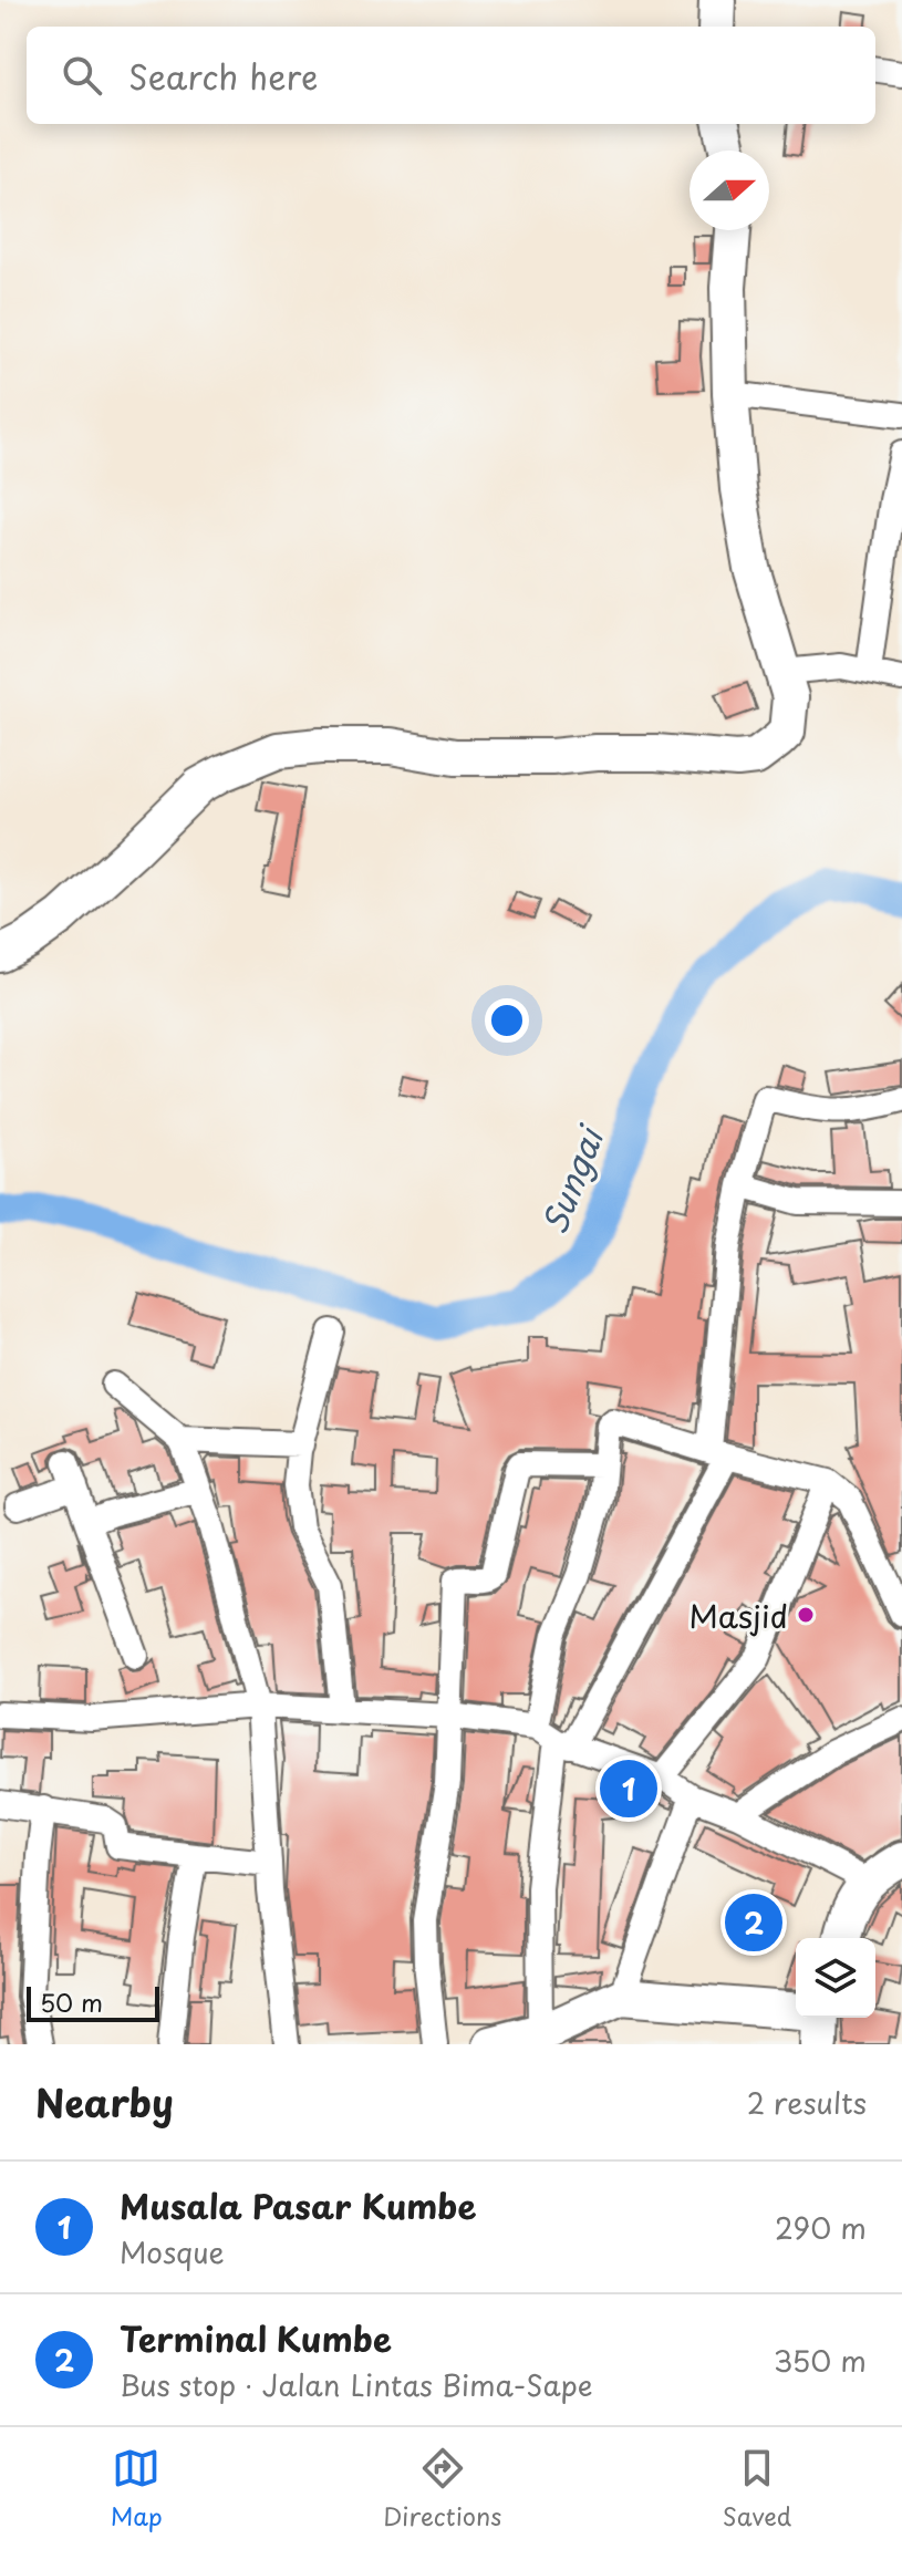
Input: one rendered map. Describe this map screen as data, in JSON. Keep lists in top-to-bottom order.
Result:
{
  "water": ["Sungai"],
  "places": ["Masjid"],
  "scale_bar": "50 m",
  "north": "right",
  "page": {
    "search": "Search here",
    "pins": ["1", "2"],
    "scale": "50 m",
    "heading": ["Nearby", "2 results"],
    "list": [
      {
        "mark": "1",
        "name": "Musala Pasar Kumbe",
        "note": "Mosque",
        "value": "290 m"
      },
      {
        "mark": "2",
        "name": "Terminal Kumbe",
        "note": "Bus stop · Jalan Lintas Bima-Sape",
        "value": "350 m"
      }
    ],
    "nav": ["Map", "Directions", "Saved"]
  }
}
